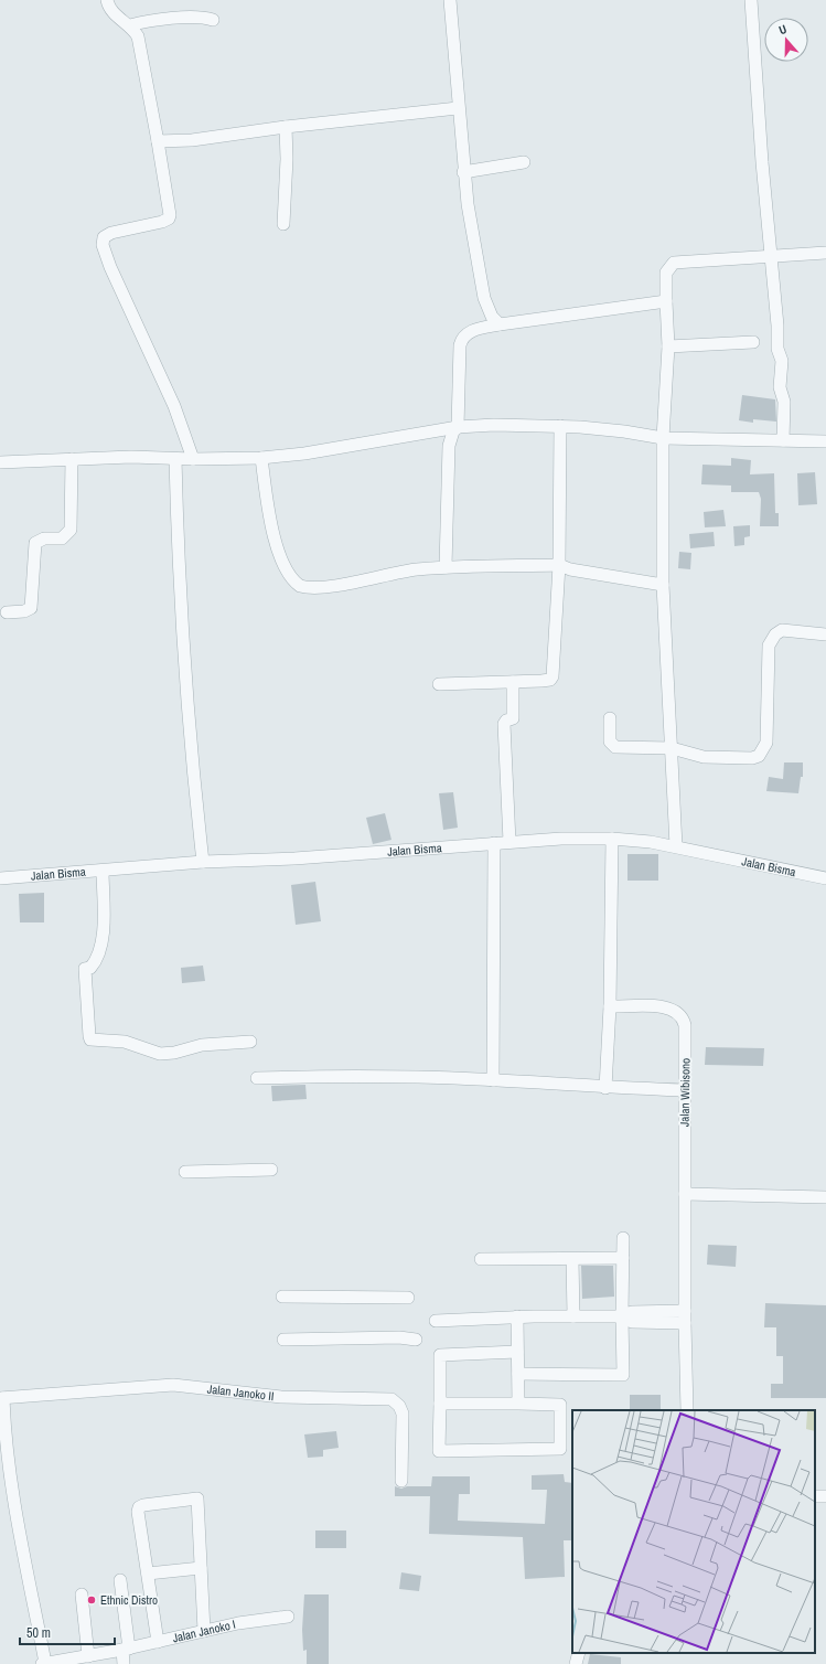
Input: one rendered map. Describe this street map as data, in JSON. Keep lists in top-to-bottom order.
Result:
{
  "streets": {
    "street": [
      "Jalan Bisma",
      "Jalan Wibisono",
      "Jalan Janoko II",
      "Jalan Janoko I"
    ]
  },
  "places": ["Ethnic Distro"],
  "scale_bar": "50 m",
  "north": "top"
}
